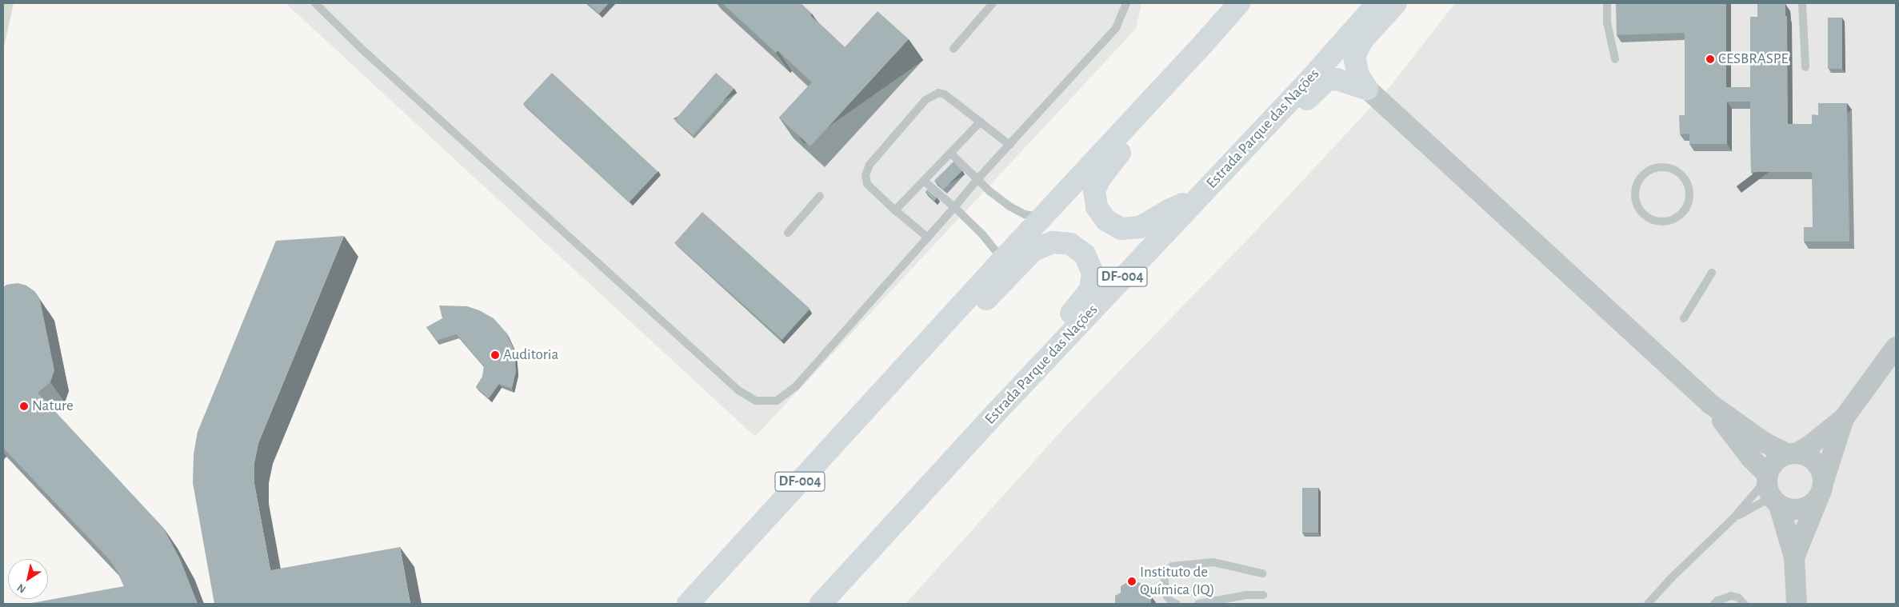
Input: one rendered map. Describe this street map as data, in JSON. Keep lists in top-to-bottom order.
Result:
{
  "streets": {
    "highway": ["Estrada Parque das Nações", "DF-004"]
  },
  "places": [
    "CESBRASPE",
    "Auditoria",
    "Nature",
    "Instituto de Química (IQ)"
  ],
  "north": "bottom left"
}
